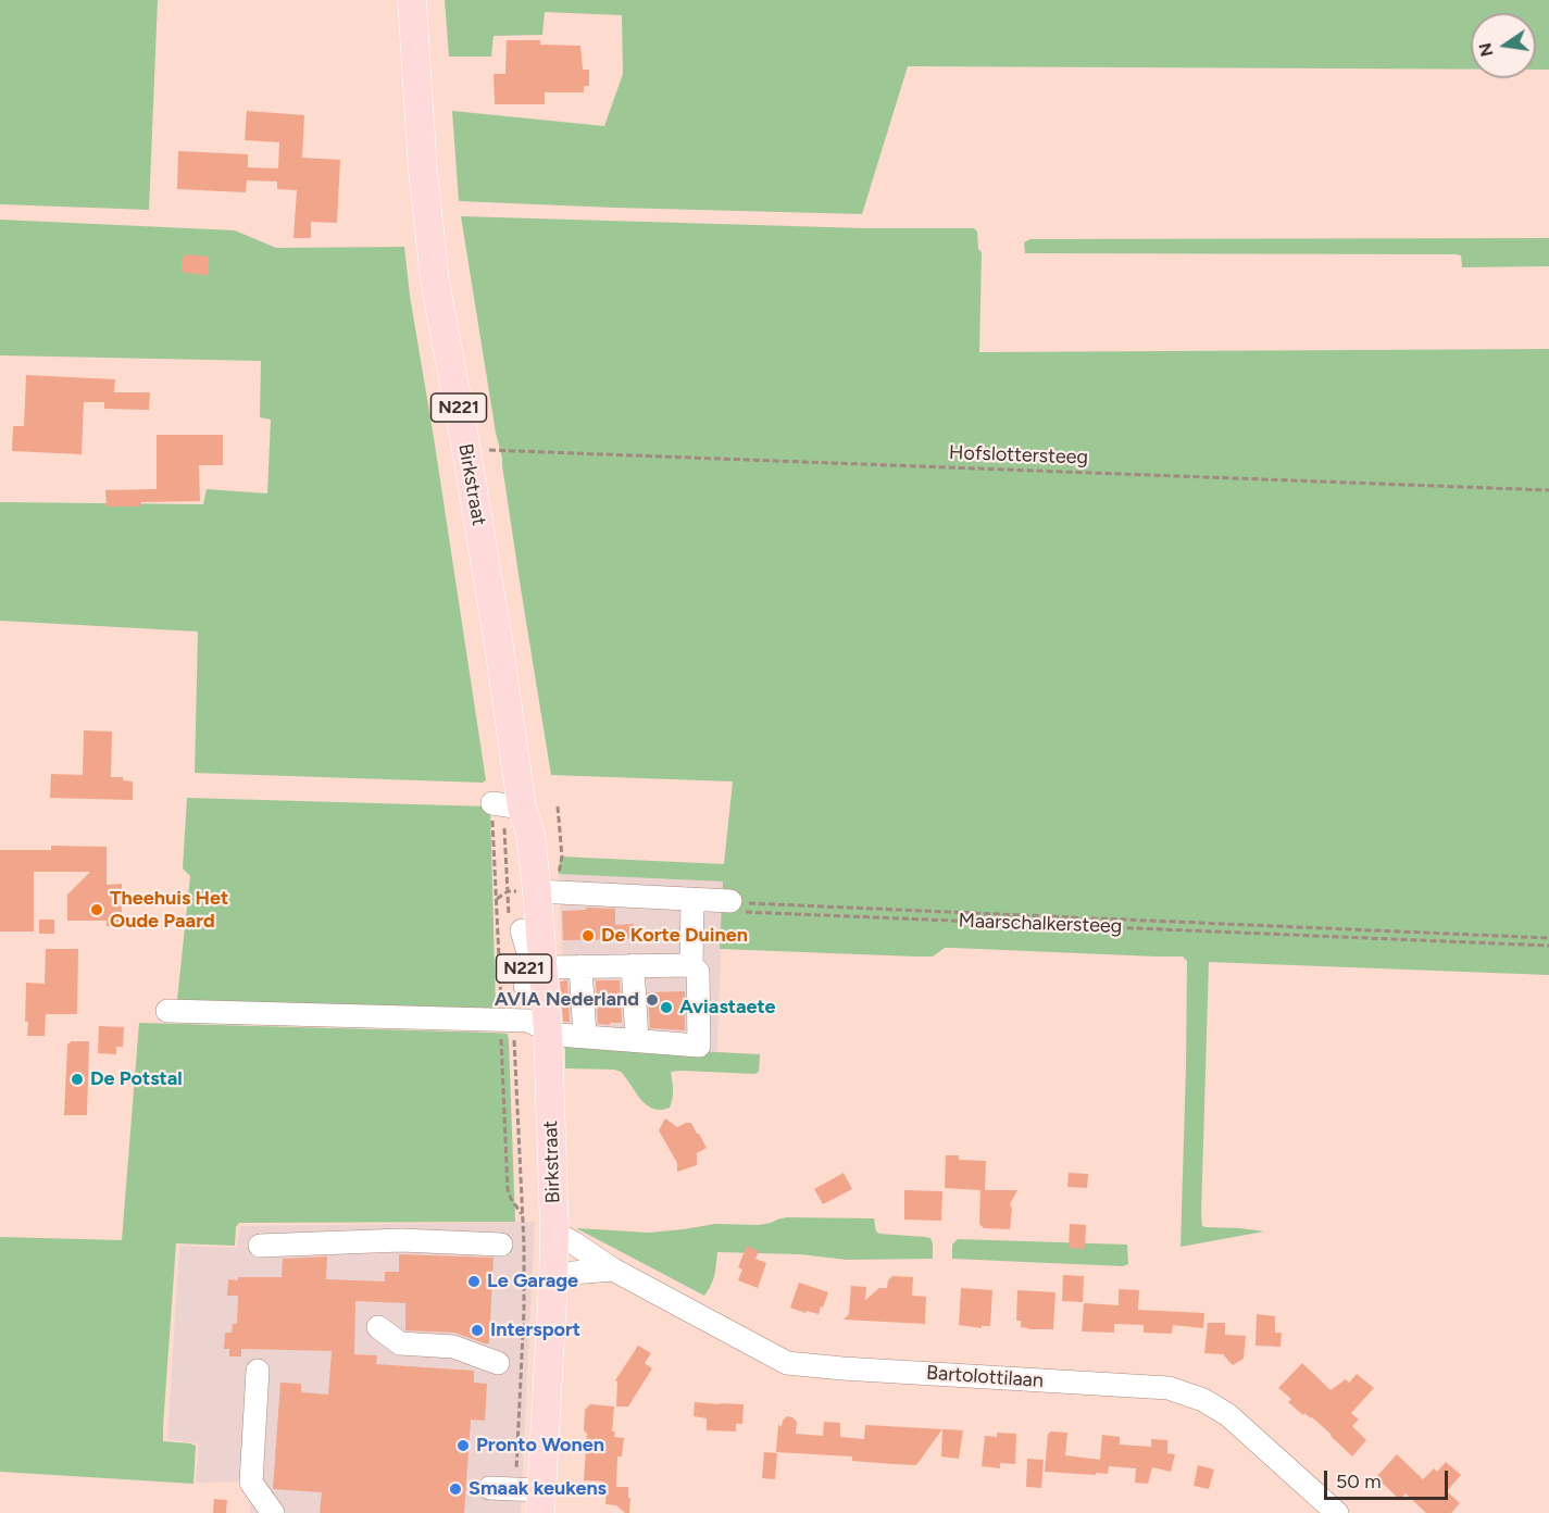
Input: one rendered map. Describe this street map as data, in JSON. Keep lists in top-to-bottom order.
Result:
{
  "streets": {
    "main road": ["N221", "Birkstraat"],
    "street": ["Bartolottilaan"],
    "path": ["Hofslottersteeg", "Maarschalkersteeg"]
  },
  "crossings": [
    ["Birkstraat", "Bartolottilaan"]
  ],
  "places": [
    "Theehuis Het Oude Paard",
    "De Korte Duinen",
    "AVIA Nederland",
    "Aviastaete",
    "De Potstal",
    "Le Garage",
    "Intersport",
    "Pronto Wonen",
    "Smaak keukens"
  ],
  "scale_bar": "50 m",
  "north": "left"
}
